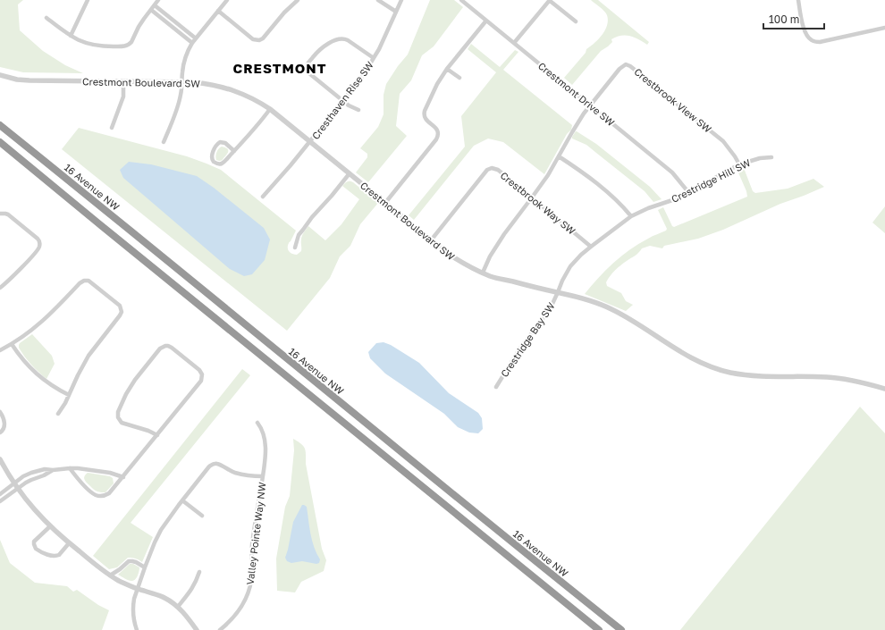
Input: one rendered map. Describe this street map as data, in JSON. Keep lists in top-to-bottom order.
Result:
{
  "streets": {
    "highway": ["16 Avenue NW"],
    "street": [
      "Crestmont Boulevard SW",
      "Crestmont Drive SW",
      "Cresthaven Rise SW",
      "Crestbrook View SW",
      "Crestridge Hill SW",
      "Crestbrook Way SW",
      "Crestridge Bay SW",
      "Valley Pointe Way NW"
    ]
  },
  "crossings": [
    ["Crestmont Boulevard SW", "Cresthaven Rise SW"],
    ["Crestmont Boulevard SW", "Crestridge Hill SW"],
    ["Crestmont Boulevard SW", "Crestbrook Way SW"],
    ["Crestmont Boulevard SW", "Crestridge Bay SW"],
    ["Crestmont Drive SW", "Crestbrook View SW"],
    ["Crestmont Drive SW", "Crestridge Hill SW"],
    ["Crestbrook View SW", "Crestridge Hill SW"],
    ["Crestridge Hill SW", "Crestbrook Way SW"],
    ["Crestridge Hill SW", "Crestridge Bay SW"]
  ],
  "districts": ["CRESTMONT"],
  "scale_bar": "100 m"
}
